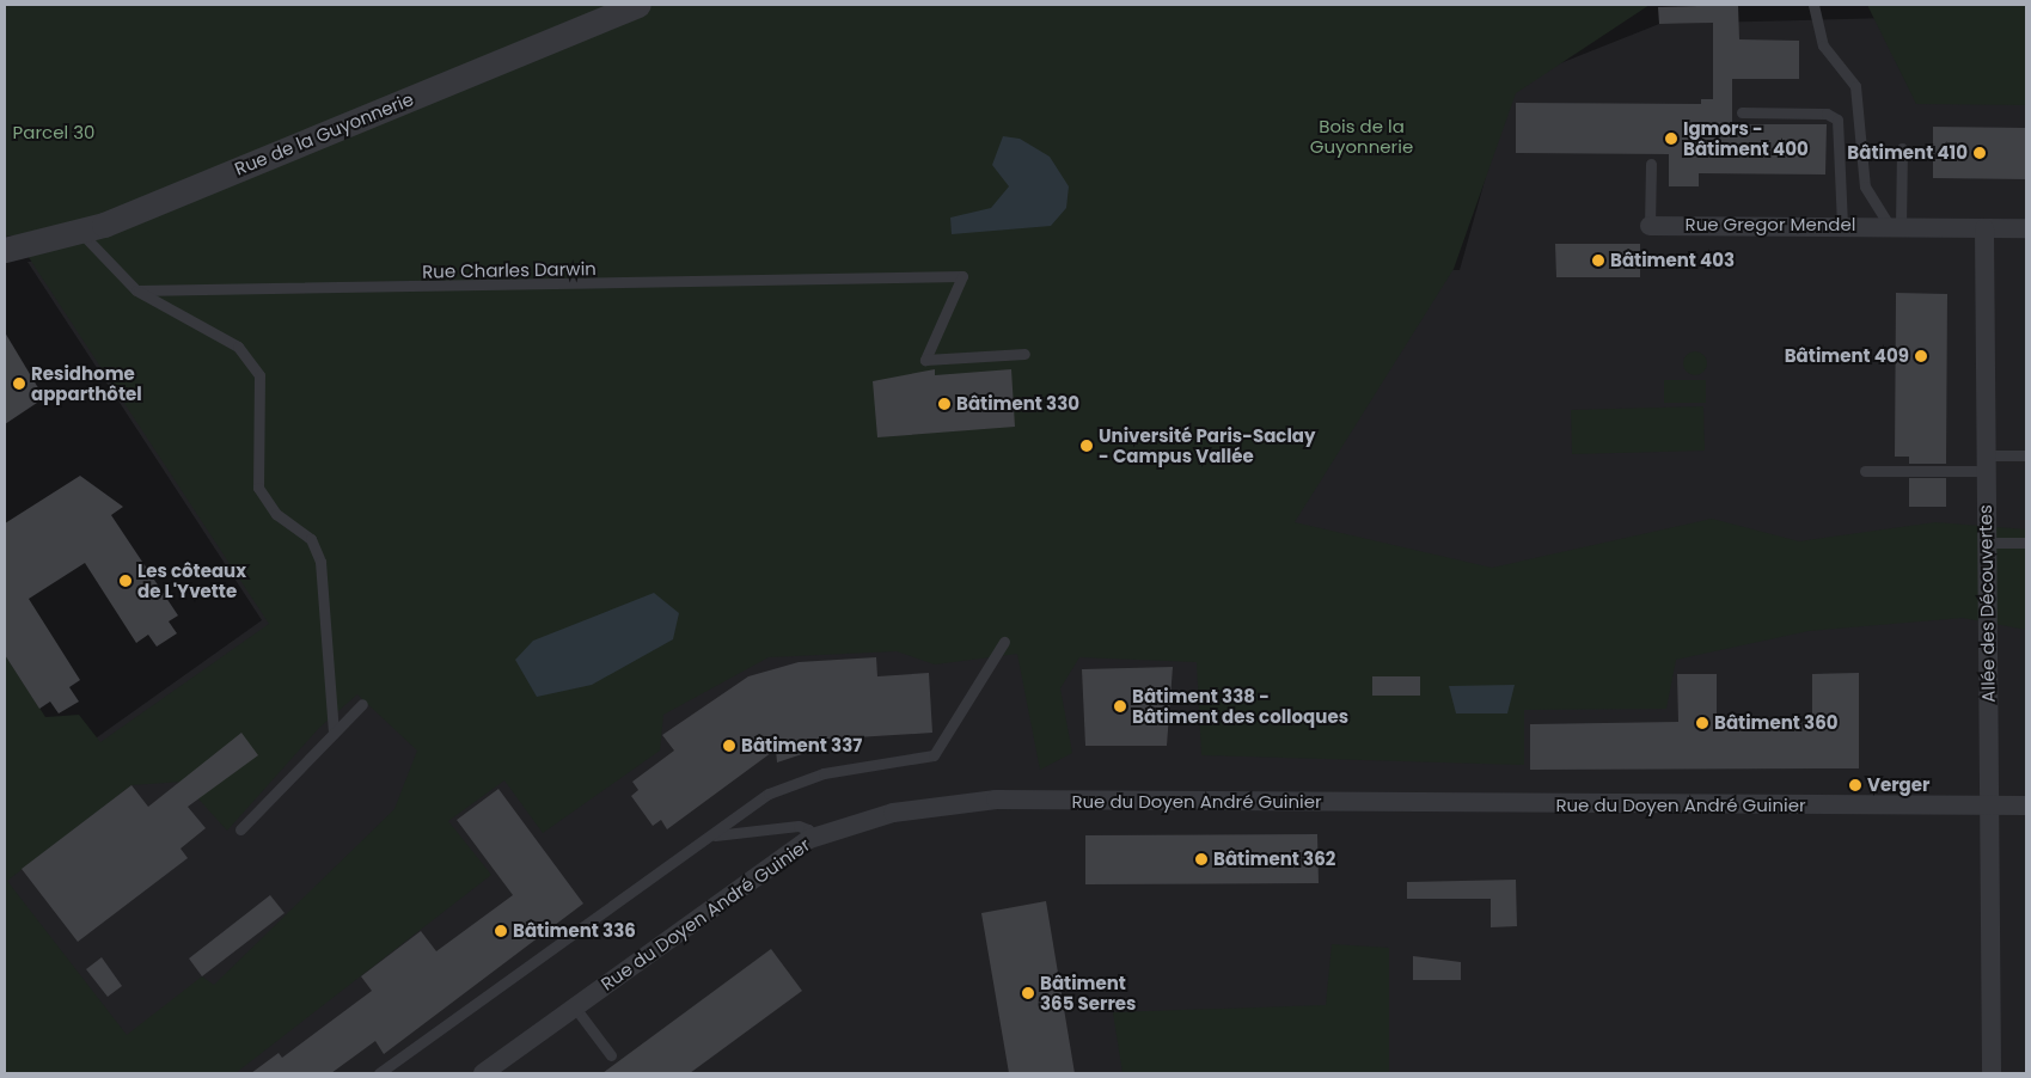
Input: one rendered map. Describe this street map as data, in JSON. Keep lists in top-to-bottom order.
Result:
{
  "streets": {
    "street": [
      "Rue de la Guyonnerie",
      "Rue Gregor Mendel",
      "Allée des Découvertes",
      "Rue du Doyen André Guinier"
    ],
    "lane": ["Rue Charles Darwin"]
  },
  "crossings": [
    ["Allée des Découvertes", "Rue du Doyen André Guinier"]
  ],
  "parks": ["Bois de la Guyonnerie", "Parcel 30"],
  "places": [
    "Igmors - Bâtiment 400",
    "Bâtiment 410",
    "Bâtiment 403",
    "Bâtiment 409",
    "Residhome apparthôtel",
    "Bâtiment 330",
    "Université Paris-Saclay - Campus Vallée",
    "Les côteaux de L'Yvette",
    "Bâtiment 338 - Bâtiment des colloques",
    "Bâtiment 360",
    "Bâtiment 337",
    "Verger",
    "Bâtiment 362",
    "Bâtiment 336",
    "Bâtiment 365 Serres"
  ]
}
